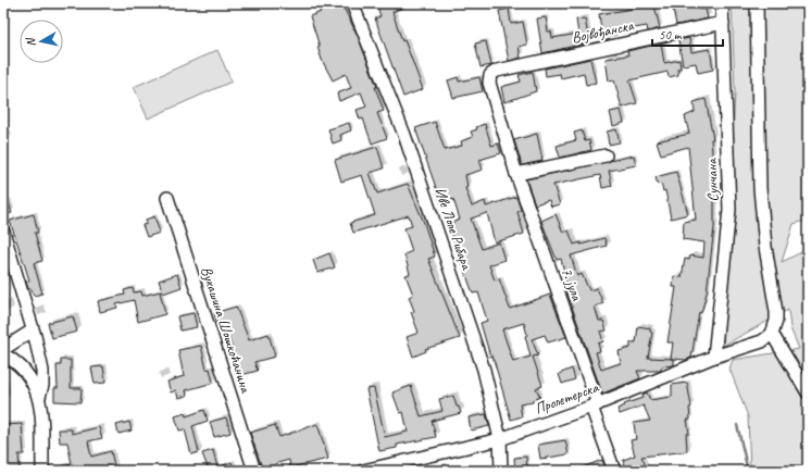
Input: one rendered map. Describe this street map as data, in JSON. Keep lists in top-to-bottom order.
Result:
{
  "streets": {
    "street": [
      "Војвођанска",
      "Сунчана",
      "Иве Лоле Рибара",
      "7. јула",
      "Вукашина Шошкоћанина",
      "Пролетерска"
    ]
  },
  "crossings": [
    ["Војвођанска", "Сунчана"],
    ["Војвођанска", "7. јула"],
    ["Сунчана", "Пролетерска"],
    ["Иве Лоле Рибара", "Пролетерска"],
    ["7. јула", "Пролетерска"]
  ],
  "scale_bar": "50 m",
  "north": "left"
}
